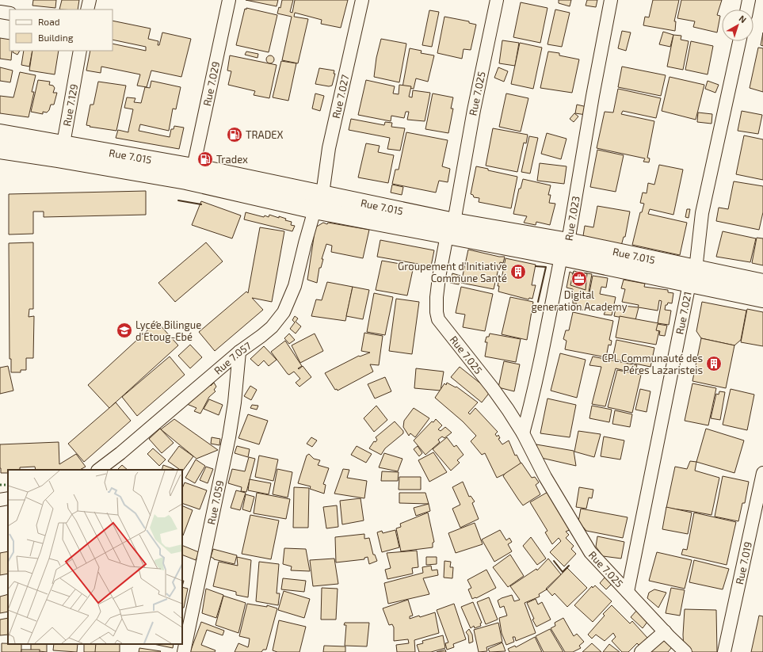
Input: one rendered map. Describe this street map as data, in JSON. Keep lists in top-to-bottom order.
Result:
{
  "streets": {
    "main road": ["Rue 7.015"],
    "street": [
      "Rue 7.029",
      "Rue 7.025",
      "Rue 7.027",
      "Rue 7.129",
      "Rue 7.023",
      "Rue 7.021",
      "Rue 7.057",
      "Rue 7.059",
      "Rue 7.019"
    ]
  },
  "crossings": [
    ["Rue 7.029", "Rue 7.015"],
    ["Rue 7.025", "Rue 7.015"],
    ["Rue 7.025", "Rue 7.023"],
    ["Rue 7.025", "Rue 7.021"],
    ["Rue 7.027", "Rue 7.015"],
    ["Rue 7.027", "Rue 7.057"],
    ["Rue 7.129", "Rue 7.015"],
    ["Rue 7.015", "Rue 7.023"],
    ["Rue 7.015", "Rue 7.021"],
    ["Rue 7.015", "Rue 7.057"],
    ["Rue 7.057", "Rue 7.059"]
  ],
  "places": {
    "fuel station": ["TRADEX", "Tradex"],
    "building": ["Groupement d'Initiative Commune Santé", "CPL Communauté des Péres Lazaristeis"],
    "office": ["Digital generation Academy"],
    "school or university": ["Lycée Bilingue d'Etoug-Ebé"]
  },
  "legend": ["Road", "Building"],
  "north": "top right"
}
